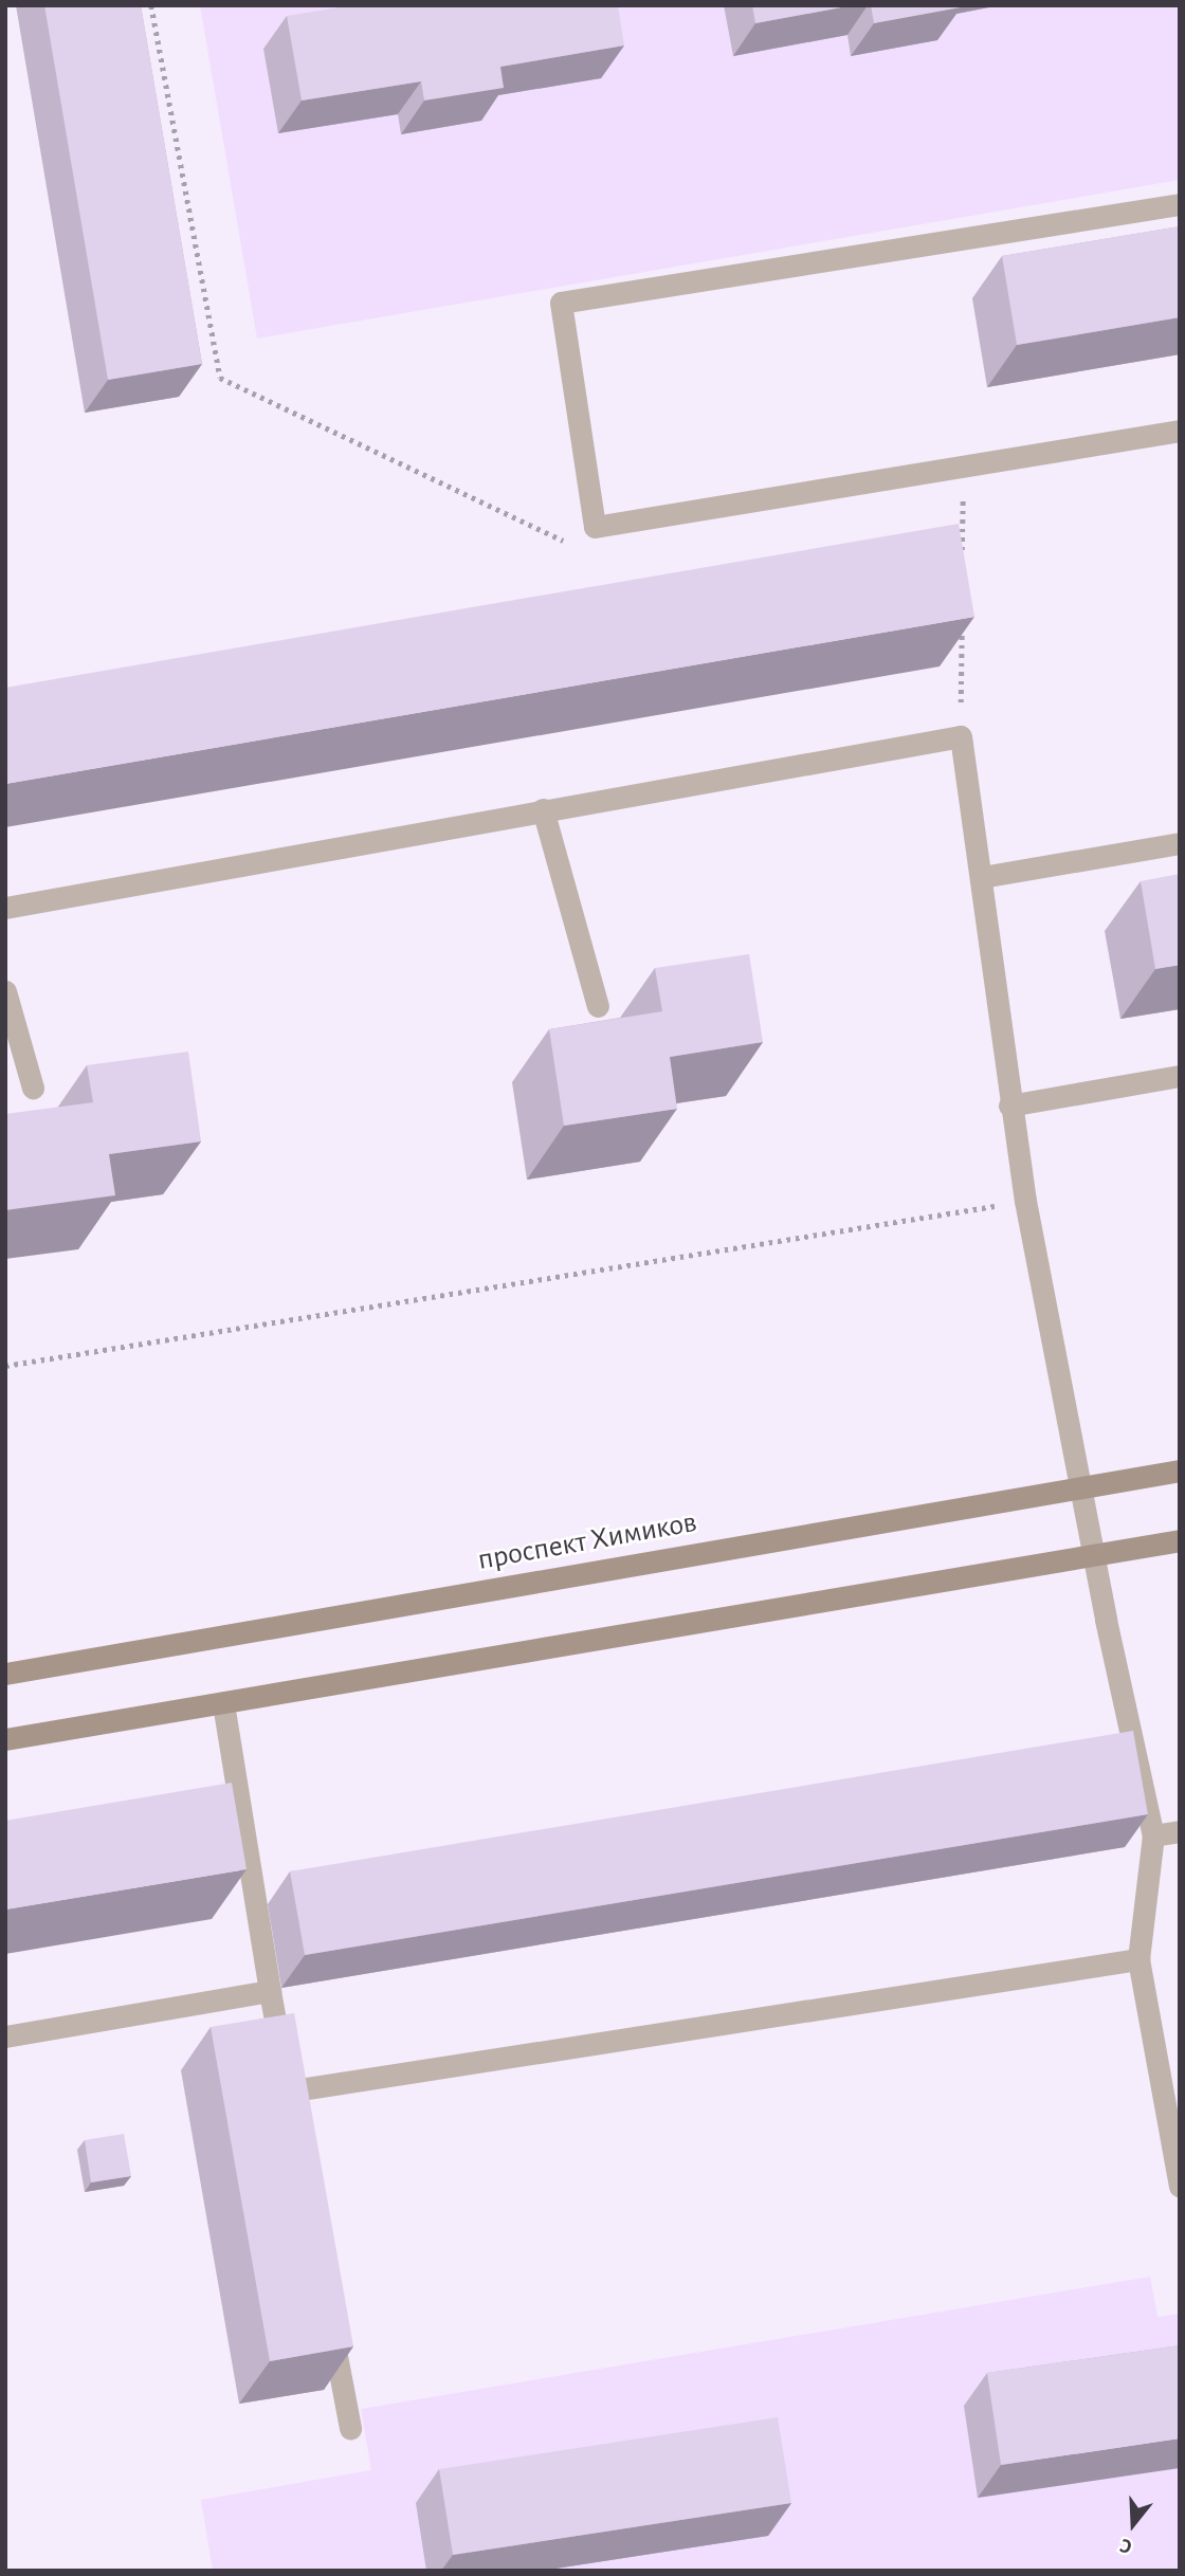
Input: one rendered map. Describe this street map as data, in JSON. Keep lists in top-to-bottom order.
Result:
{
  "streets": {
    "main road": ["проспект Химиков"]
  },
  "north": "bottom"
}
